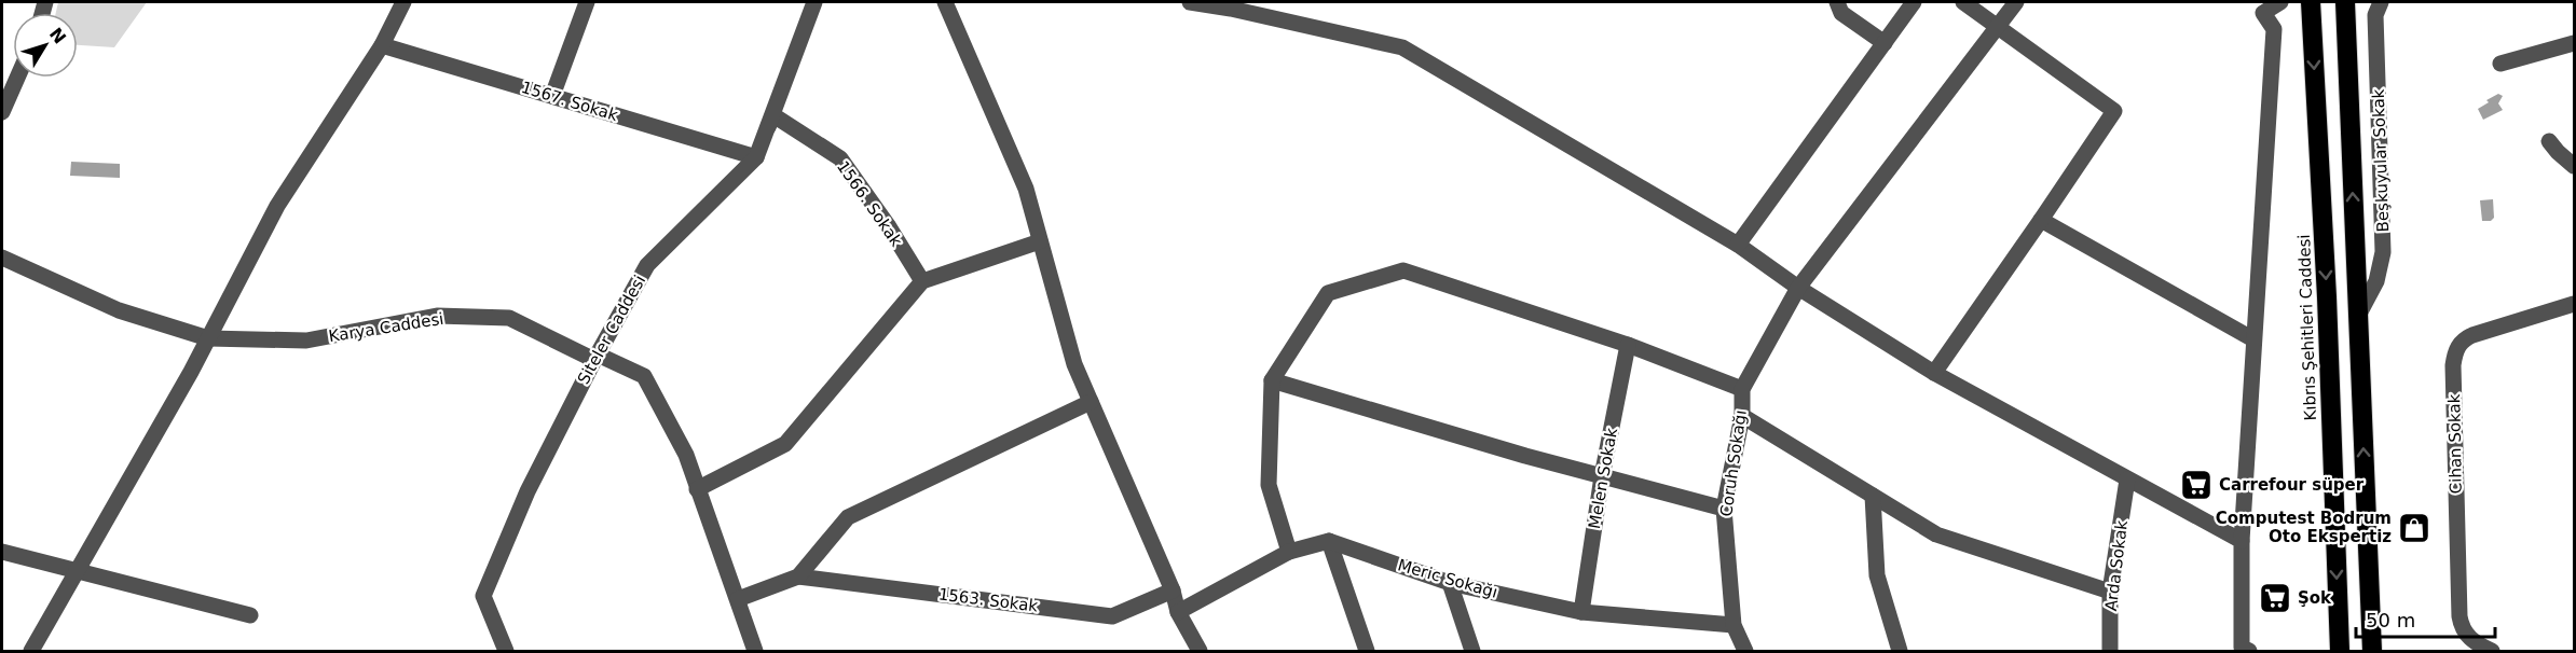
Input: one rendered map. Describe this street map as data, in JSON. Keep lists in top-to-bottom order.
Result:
{
  "streets": {
    "highway": ["Kıbrıs Şehitleri Caddesi"],
    "street": [
      "1567. Sokak",
      "Beşkuyular Sokak",
      "1566. Sokak",
      "Karya Caddesi",
      "Siteler Caddesi",
      "Cihan Sokak",
      "Coruh Sokağı",
      "Melen Sokak",
      "Arda Sokak",
      "Meric Sokağı",
      "1563. Sokak"
    ]
  },
  "crossings": [
    ["1567. Sokak", "1566. Sokak"],
    ["1567. Sokak", "Siteler Caddesi"],
    ["1566. Sokak", "Siteler Caddesi"],
    ["Karya Caddesi", "Siteler Caddesi"],
    ["Coruh Sokağı", "Meric Sokağı"],
    ["Melen Sokak", "Meric Sokağı"]
  ],
  "places": {
    "supermarket": ["Carrefour süper", "Şok"],
    "shop": ["Computest Bodrum Oto Ekspertiz"]
  },
  "scale_bar": "50 m",
  "north": "top right"
}
